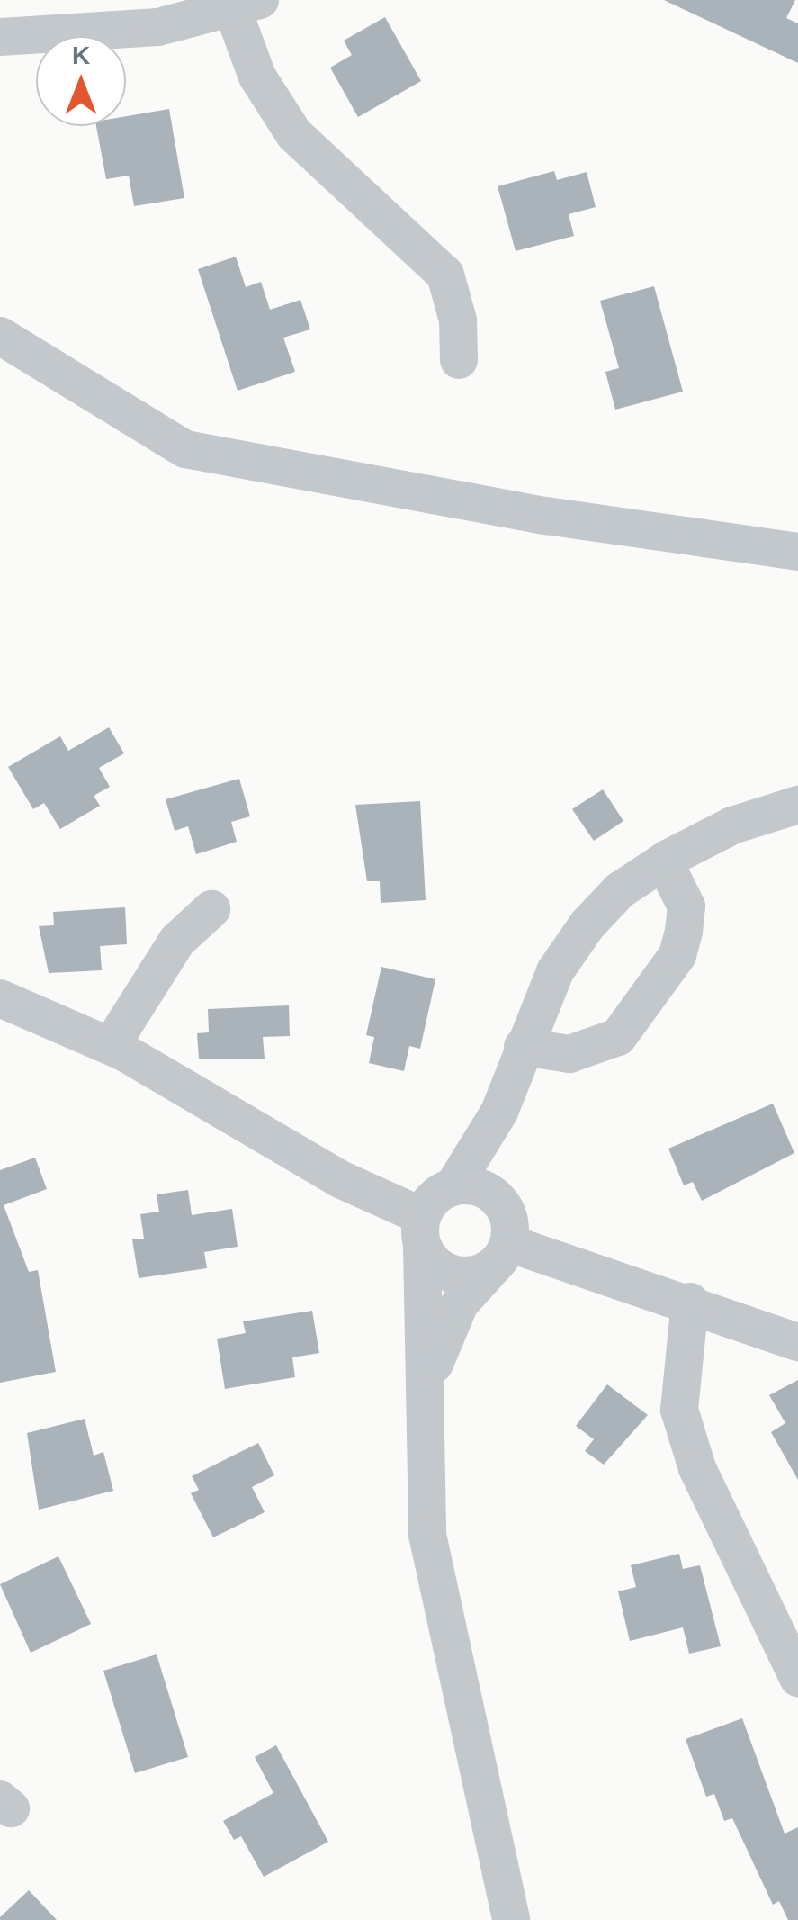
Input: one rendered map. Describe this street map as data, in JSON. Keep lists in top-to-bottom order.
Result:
{
  "north": "top"
}
